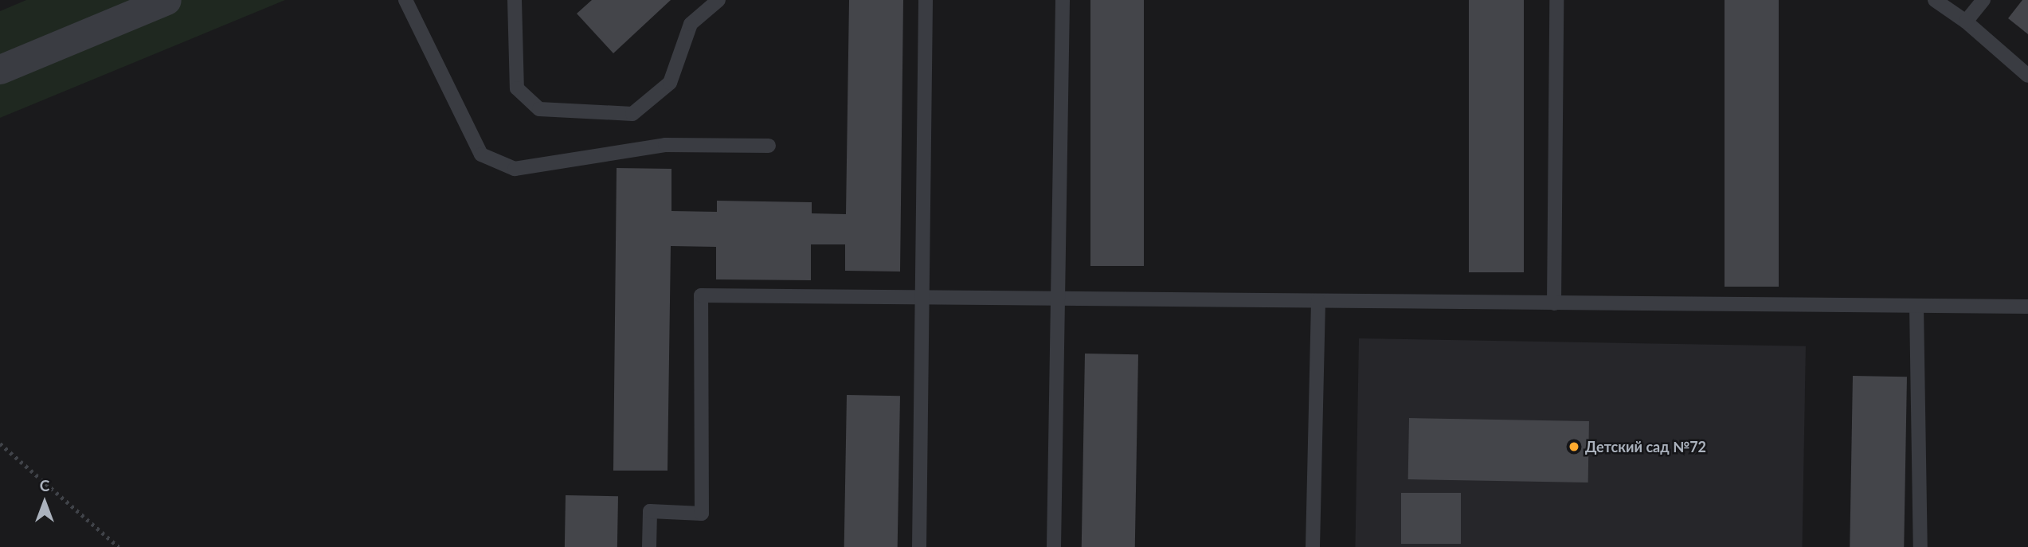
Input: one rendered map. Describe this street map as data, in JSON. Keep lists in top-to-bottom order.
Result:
{
  "places": ["Детский сад №72"],
  "north": "top"
}
